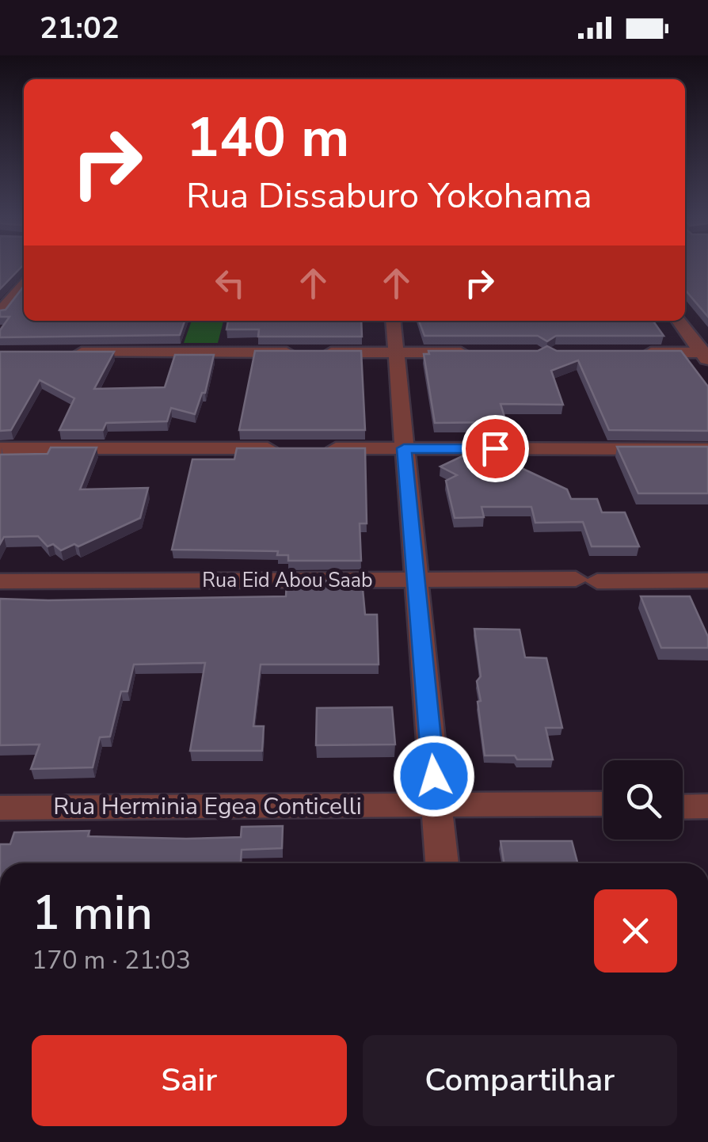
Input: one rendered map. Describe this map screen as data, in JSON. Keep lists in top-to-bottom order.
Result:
{
  "streets": {
    "street": ["Rua Eid Abou Saab", "Rua Herminia Egea Conticelli"]
  },
  "page": {
    "status": "21:02",
    "turn": ["140 m", "Rua Dissaburo Yokohama"],
    "heading": ["1 min", "170 m · 21:03"],
    "buttons": ["Sair", "Compartilhar"]
  }
}
